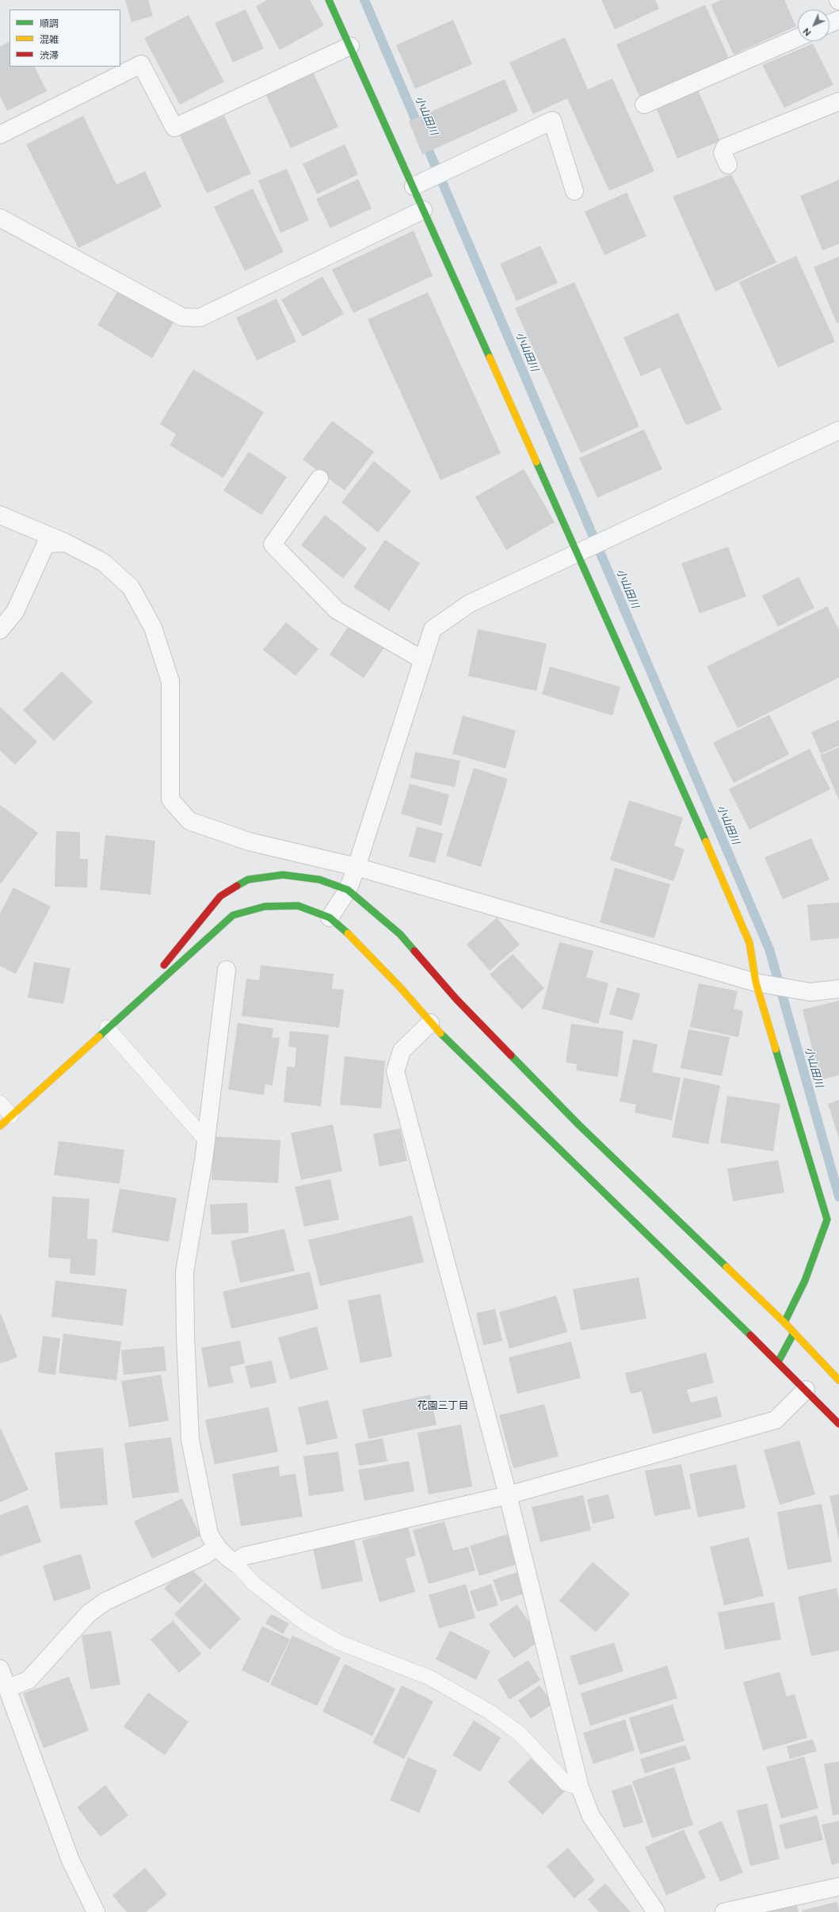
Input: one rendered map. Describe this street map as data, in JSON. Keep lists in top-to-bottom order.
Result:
{
  "districts": ["花園三丁目"],
  "water": ["小山田川"],
  "legend": ["順調", "混雑", "渋滞"],
  "north": "bottom left"
}
